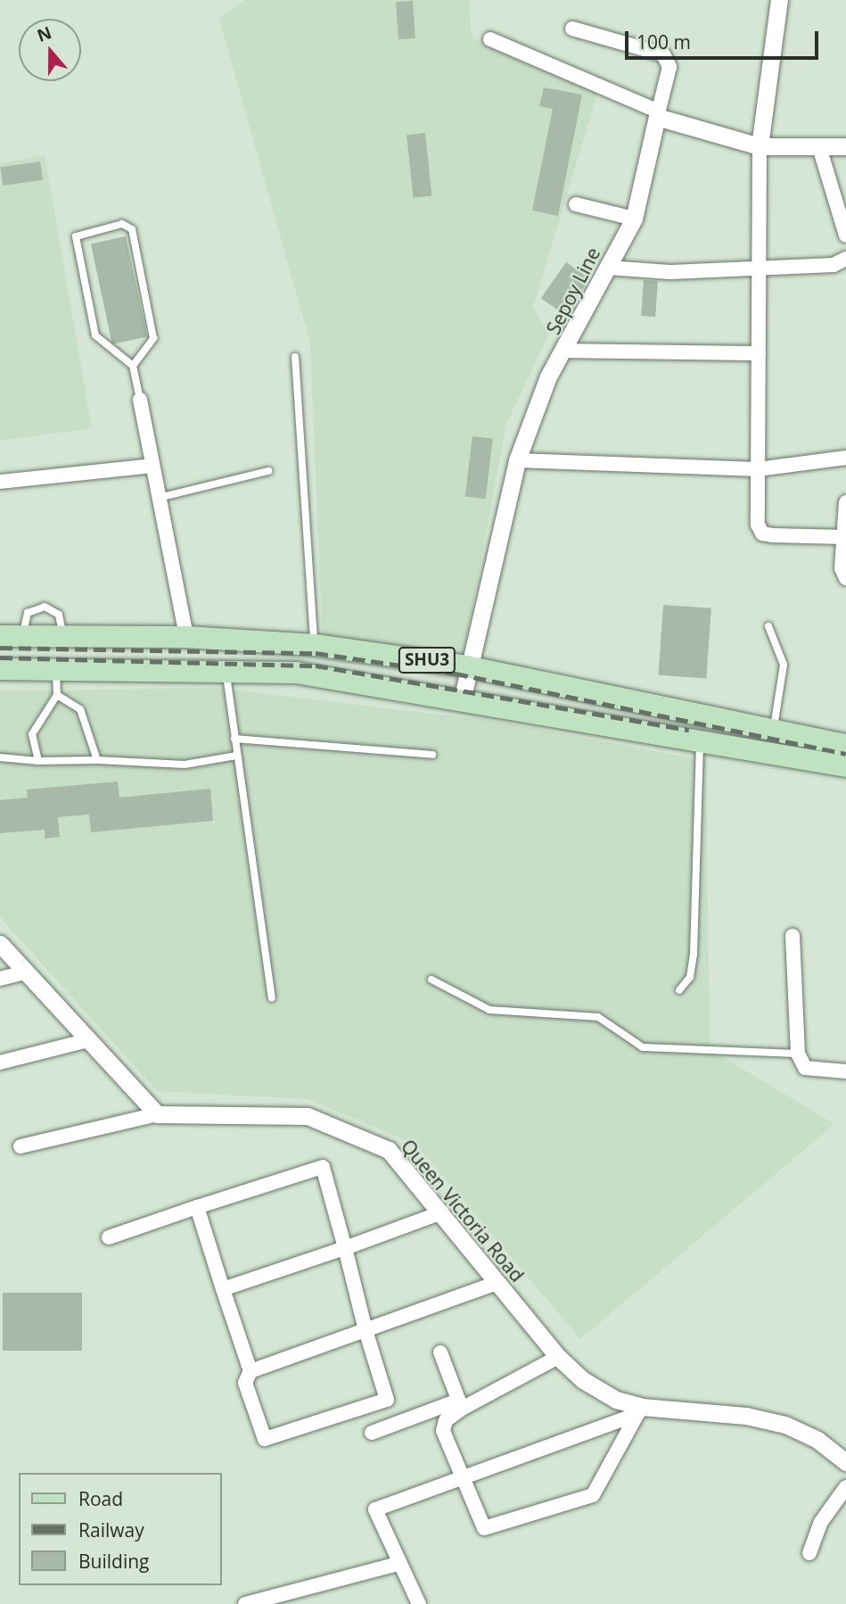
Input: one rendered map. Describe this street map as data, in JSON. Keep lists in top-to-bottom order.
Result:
{
  "streets": {
    "main road": ["SHU3"],
    "street": ["Sepoy Line", "Queen Victoria Road"]
  },
  "crossings": [
    ["Sepoy Line", "SHU3"]
  ],
  "legend": ["Road", "Railway", "Building"],
  "scale_bar": "100 m",
  "north": "top"
}
